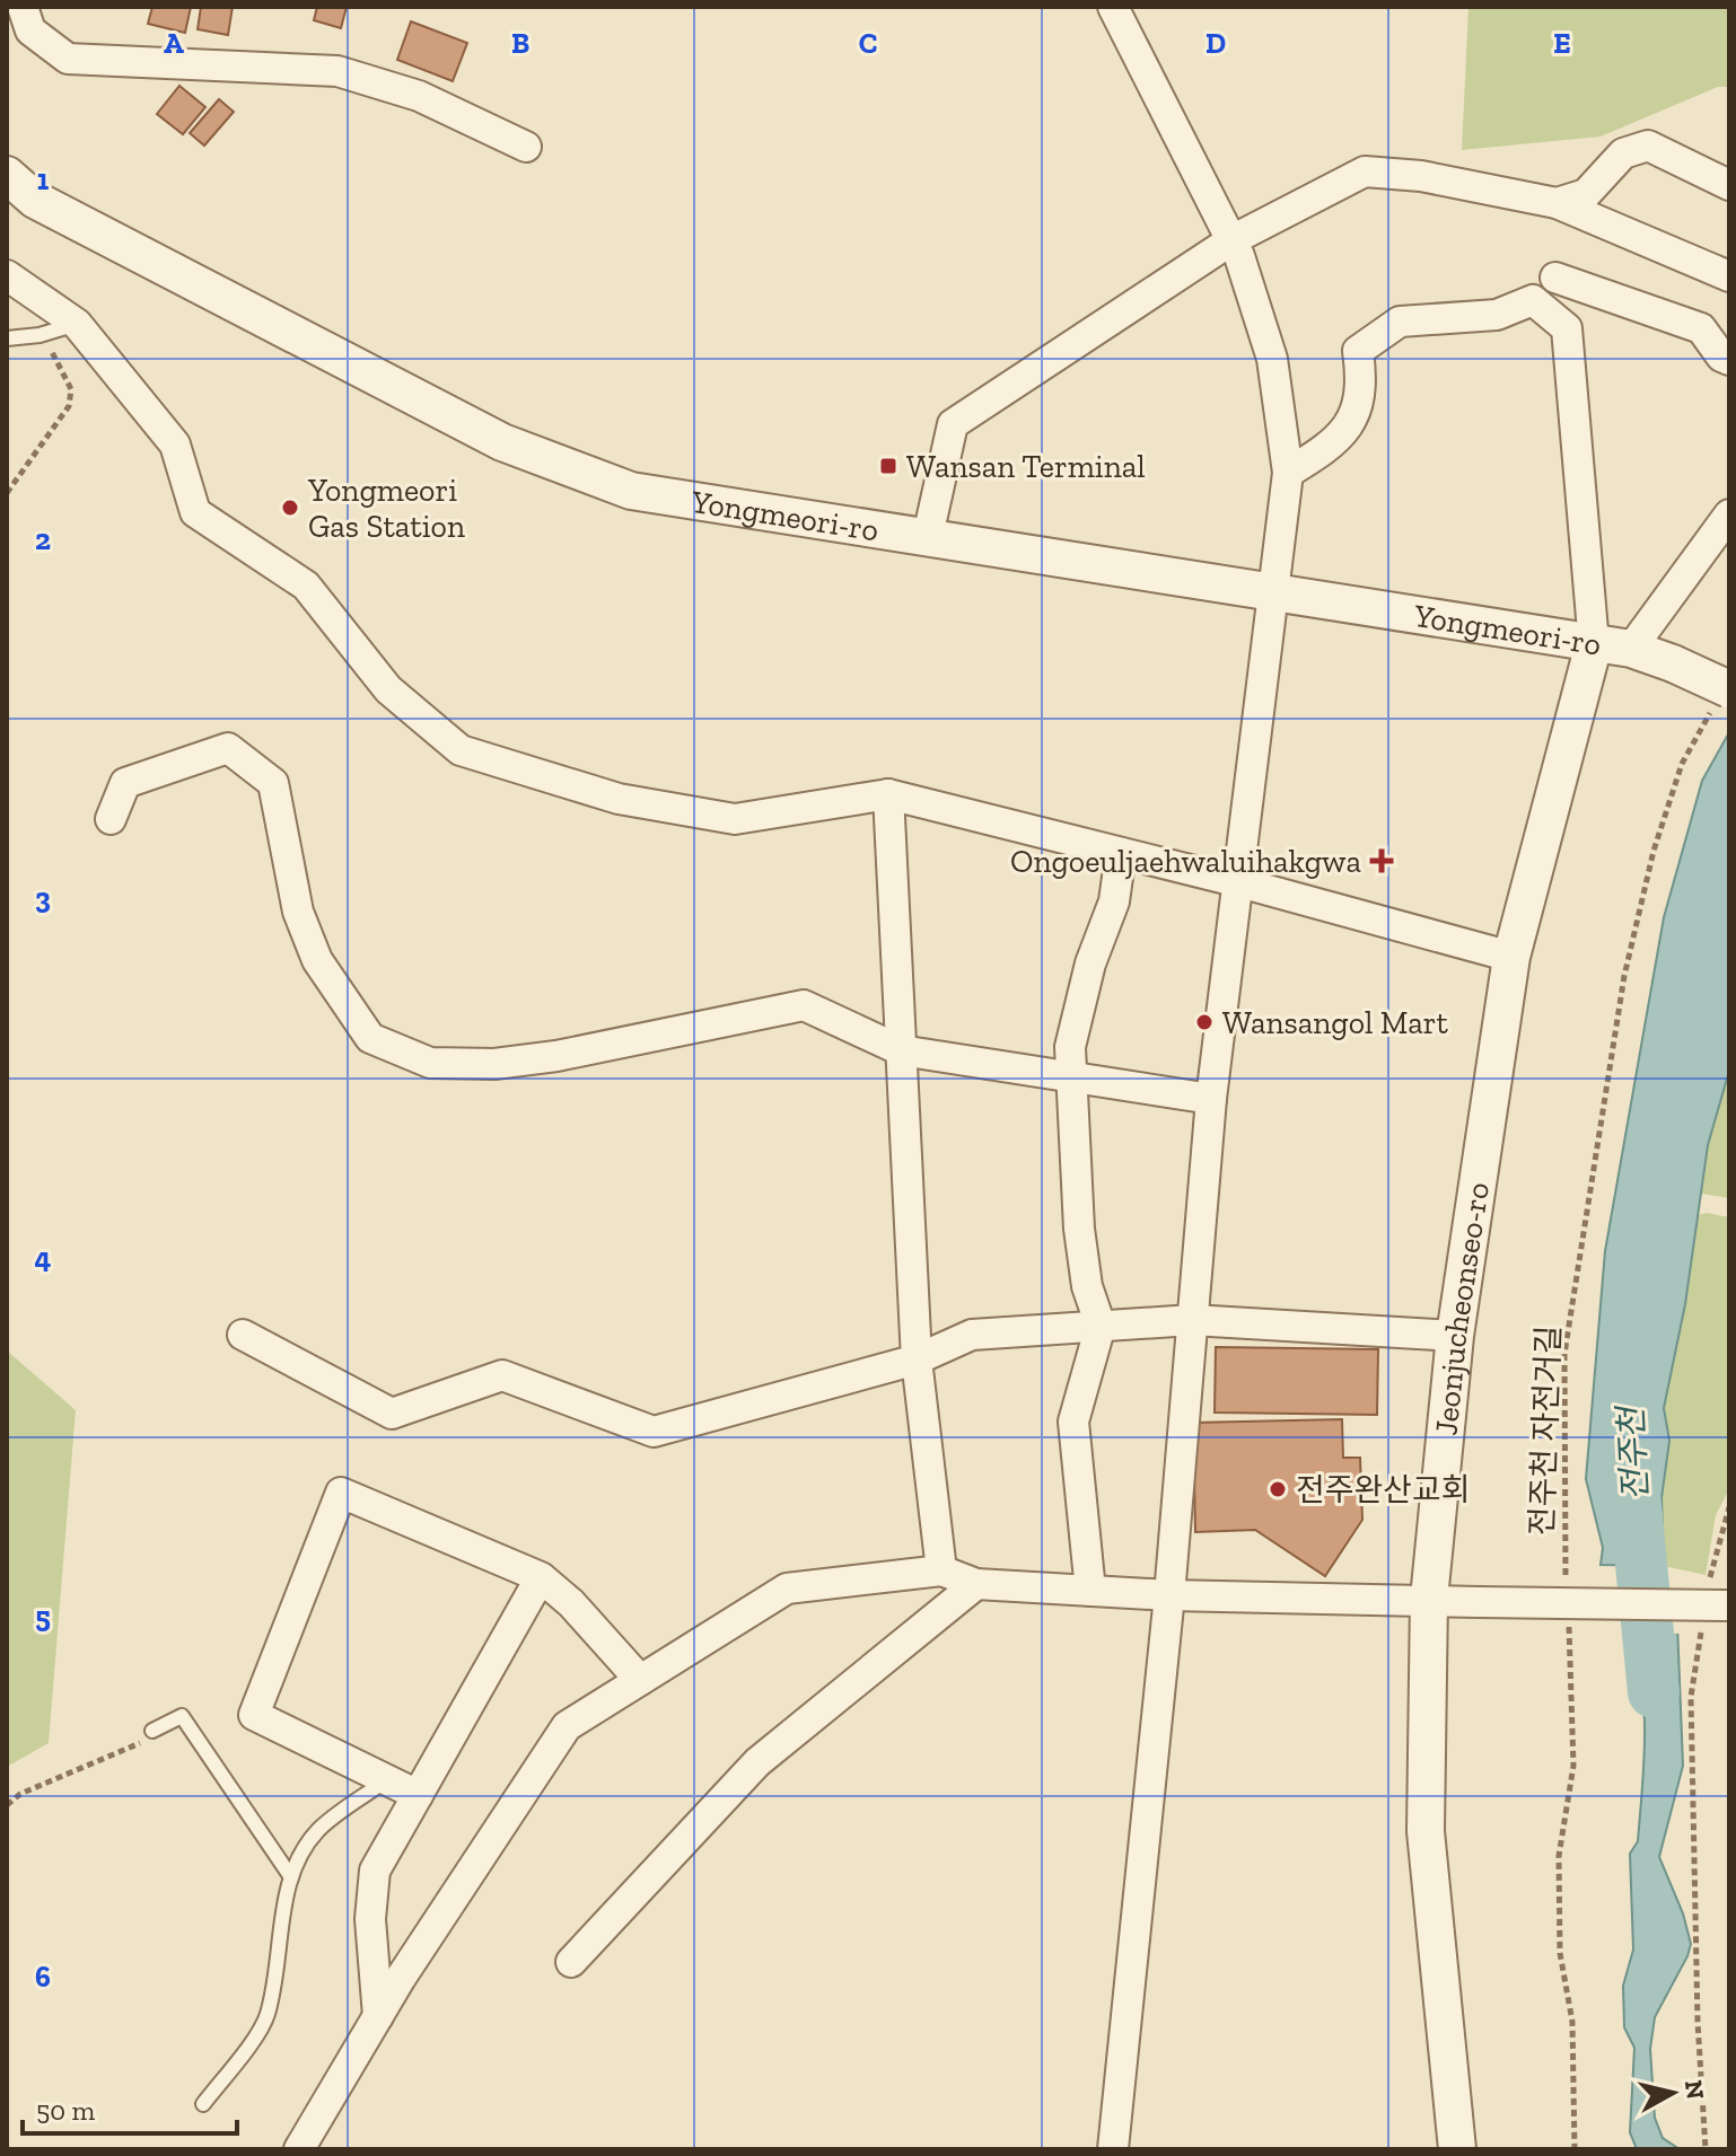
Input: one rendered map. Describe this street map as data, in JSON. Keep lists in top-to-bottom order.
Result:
{
  "streets": {
    "street": ["Yongmeori-ro", "Jeonjucheonseo-ro"],
    "path": ["전주천 자전거길"]
  },
  "crossings": [
    ["Yongmeori-ro", "Jeonjucheonseo-ro"],
    ["Yongmeori-ro", "전주천 자전거길"]
  ],
  "water": ["전주천"],
  "places": {
    "transit": ["Wansan Terminal"],
    "other": ["Yongmeori Gas Station", "Wansangol Mart", "전주완산교회"],
    "health": ["Ongoeuljaehwaluihakgwa"]
  },
  "scale_bar": "50 m",
  "north": "right",
  "grid": {
    "columns": [
      "A",
      "B",
      "C",
      "D",
      "E"
    ],
    "rows": [
      "1",
      "2",
      "3",
      "4",
      "5",
      "6"
    ]
  }
}
